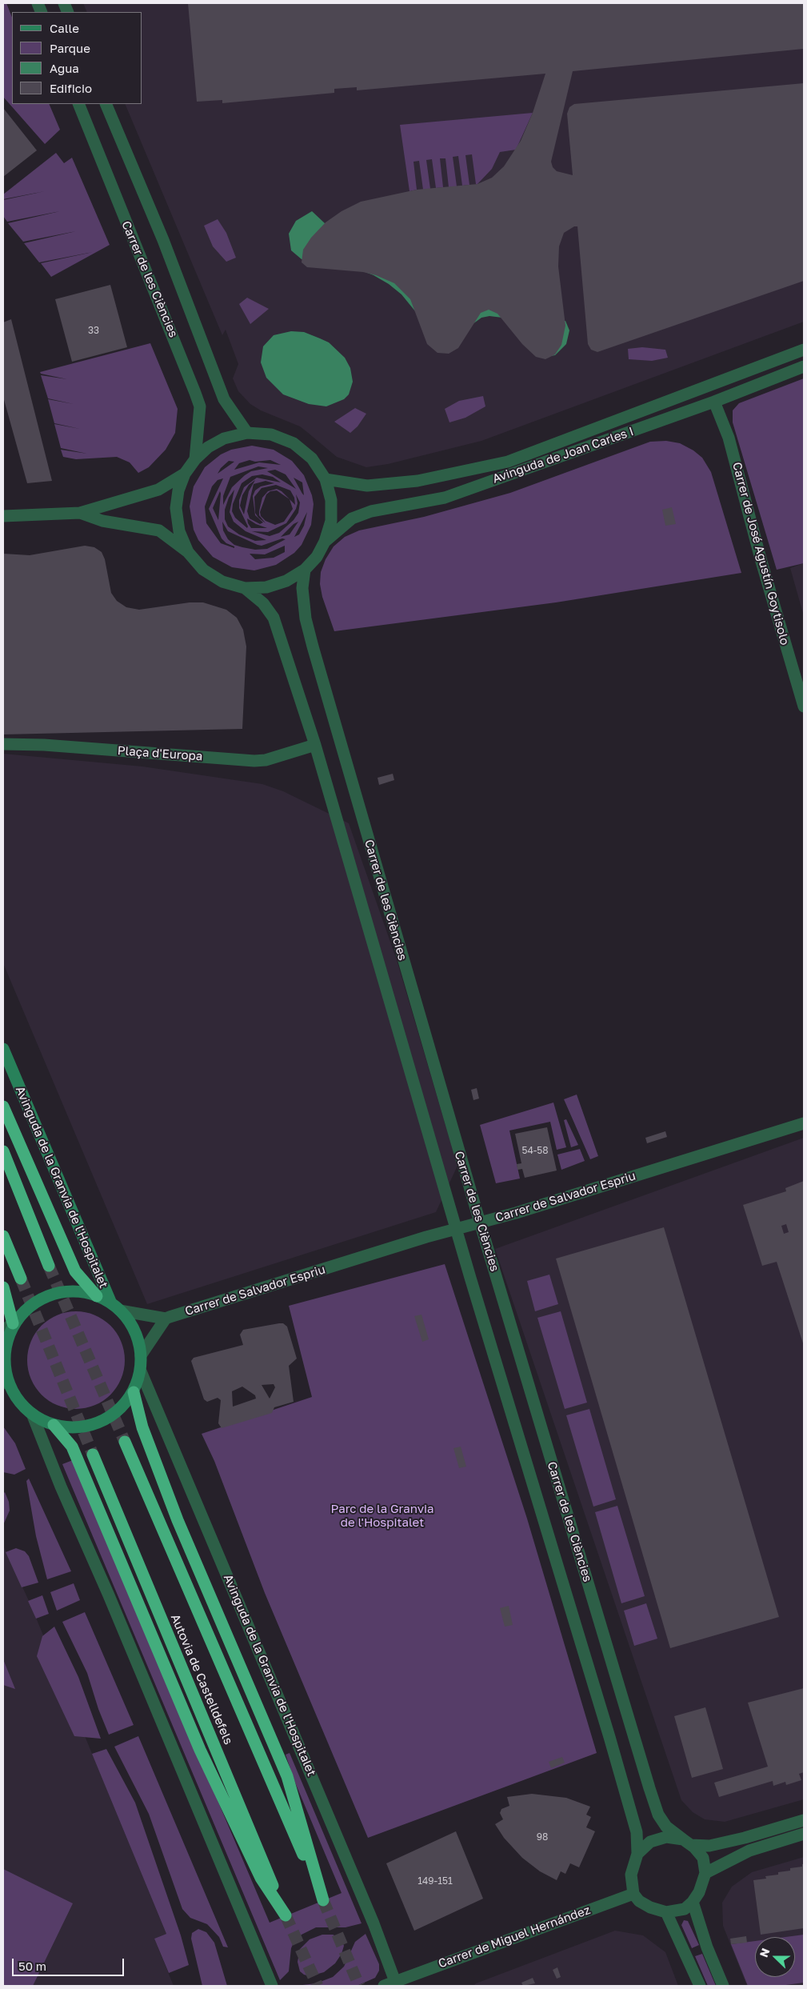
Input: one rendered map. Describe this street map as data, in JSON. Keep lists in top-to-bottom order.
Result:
{
  "streets": {
    "highway": ["Autovia de Castelldefels"],
    "main road": ["Avinguda de la Granvia de l'Hospitalet"],
    "street": [
      "Carrer de les Ciències",
      "Avinguda de Joan Carles I",
      "Carrer de José Agustín Goytisolo",
      "Plaça d'Europa",
      "Carrer de Salvador Espriu",
      "Carrer de Miguel Hernández"
    ]
  },
  "crossings": [
    ["Carrer de les Ciències", "Plaça d'Europa"],
    ["Carrer de les Ciències", "Carrer de Salvador Espriu"],
    ["Carrer de les Ciències", "Carrer de Miguel Hernández"],
    ["Avinguda de Joan Carles I", "Carrer de José Agustín Goytisolo"],
    ["Avinguda de la Granvia de l'Hospitalet", "Carrer de Salvador Espriu"],
    ["Avinguda de la Granvia de l'Hospitalet", "Autovia de Castelldefels"],
    ["Avinguda de la Granvia de l'Hospitalet", "Carrer de Miguel Hernández"],
    ["Carrer de Salvador Espriu", "Autovia de Castelldefels"]
  ],
  "parks": ["Parc de la Granvia de l'Hospitalet"],
  "house_numbers": [
    "33",
    "54-58",
    "98",
    "149-151"
  ],
  "legend": [
    "Calle",
    "Parque",
    "Agua",
    "Edificio"
  ],
  "scale_bar": "50 m",
  "north": "left"
}
